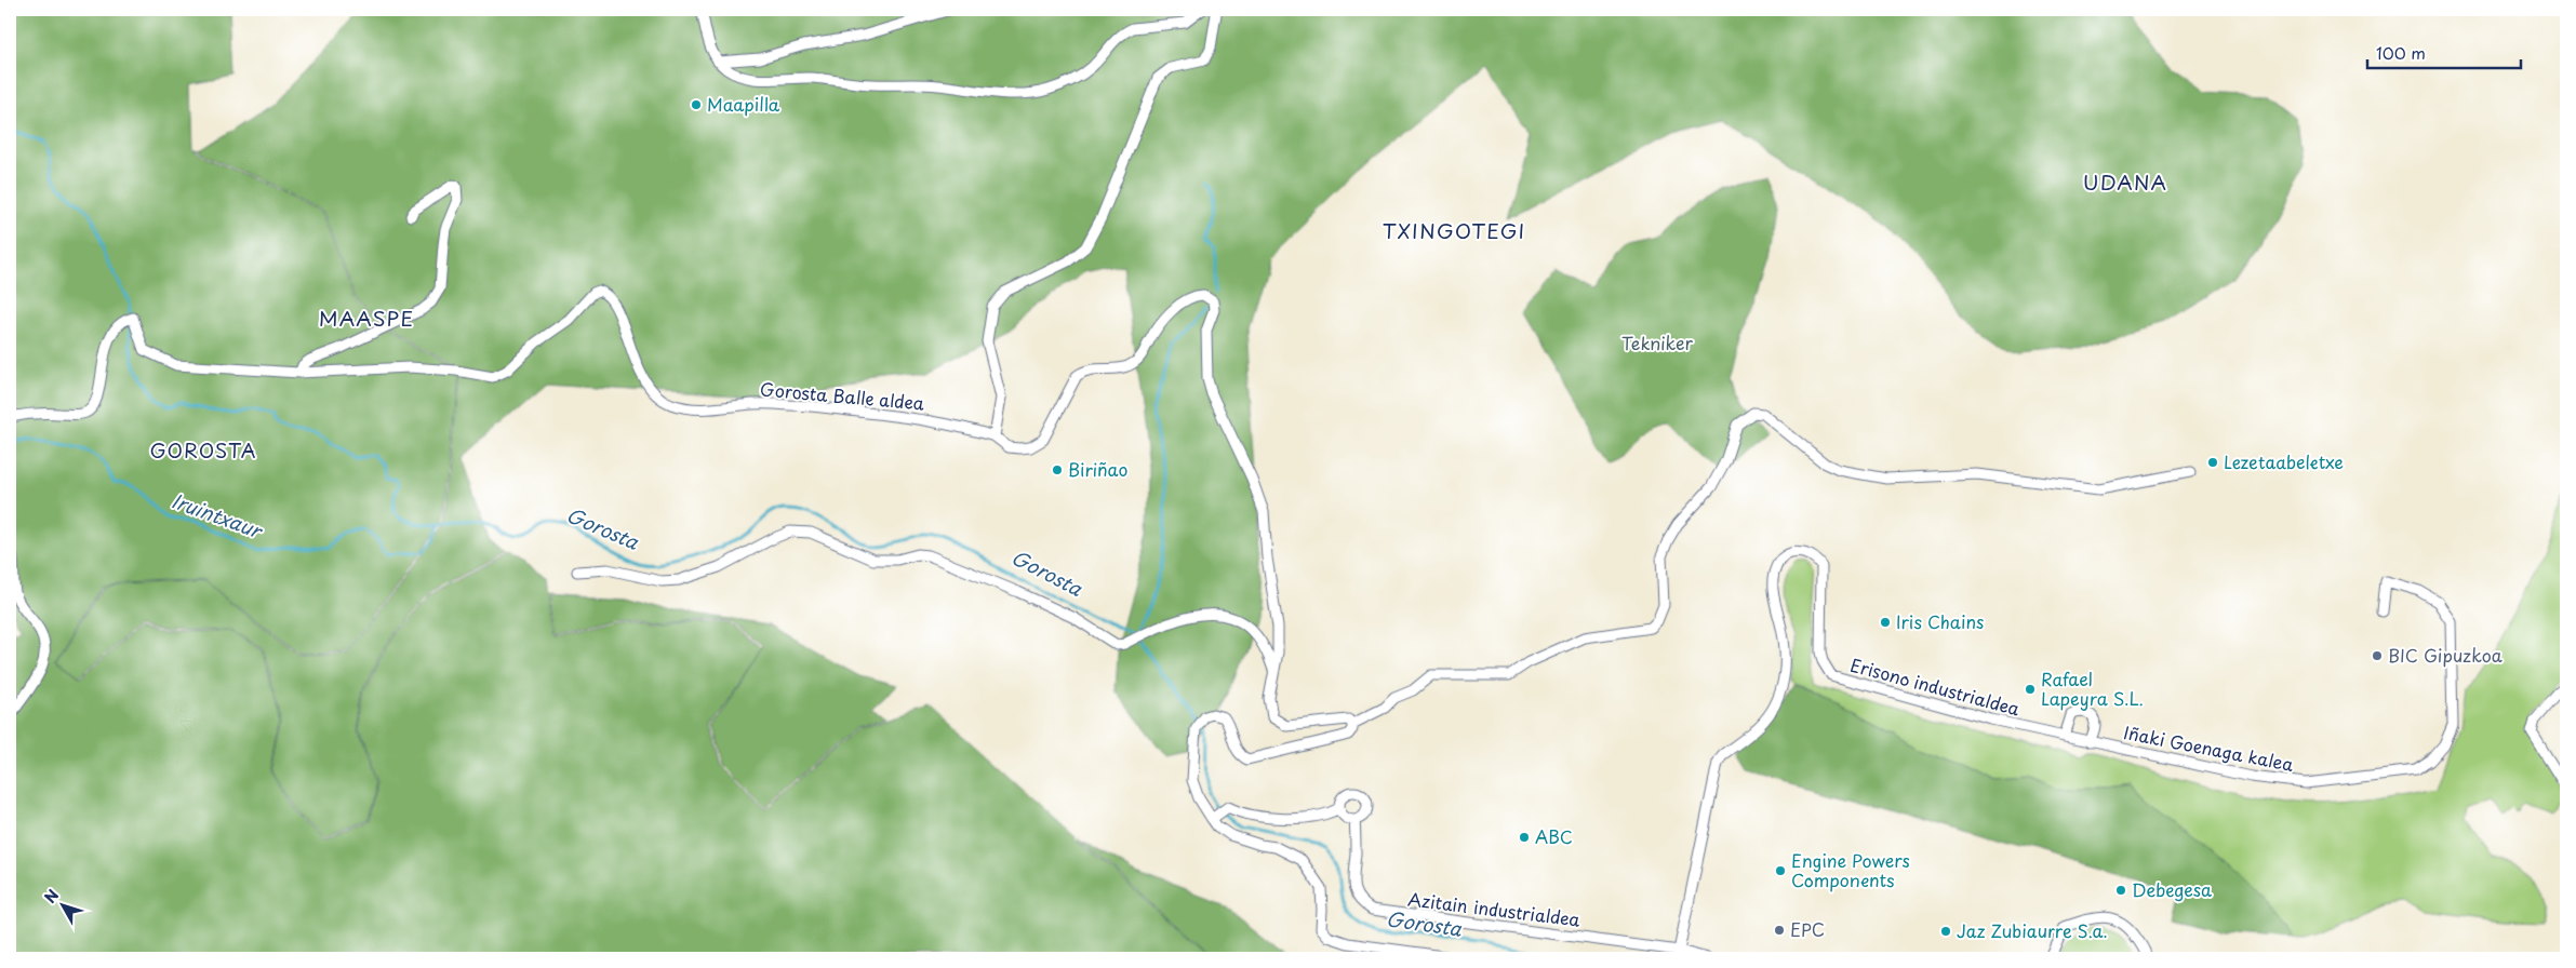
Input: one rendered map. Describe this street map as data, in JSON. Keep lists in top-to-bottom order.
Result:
{
  "streets": {
    "street": [
      "Gorosta Balle aldea",
      "Erisono industrialdea",
      "Iñaki Goenaga kalea",
      "Azitain industrialdea"
    ]
  },
  "crossings": [
    ["Erisono industrialdea", "Iñaki Goenaga kalea"],
    ["Erisono industrialdea", "Azitain industrialdea"]
  ],
  "districts": [
    "UDANA",
    "TXINGOTEGI",
    "MAASPE",
    "GOROSTA"
  ],
  "water": ["Iruintxaur", "Gorosta"],
  "parks": ["Tekniker"],
  "places": [
    "Maapilla",
    "Lezetaabeletxe",
    "Biriñao",
    "Iris Chains",
    "BIC Gipuzkoa",
    "Rafael Lapeyra S.L.",
    "ABC",
    "Engine Powers Components",
    "Debegesa",
    "EPC",
    "Jaz Zubiaurre S.a."
  ],
  "scale_bar": "100 m",
  "north": "top left"
}
